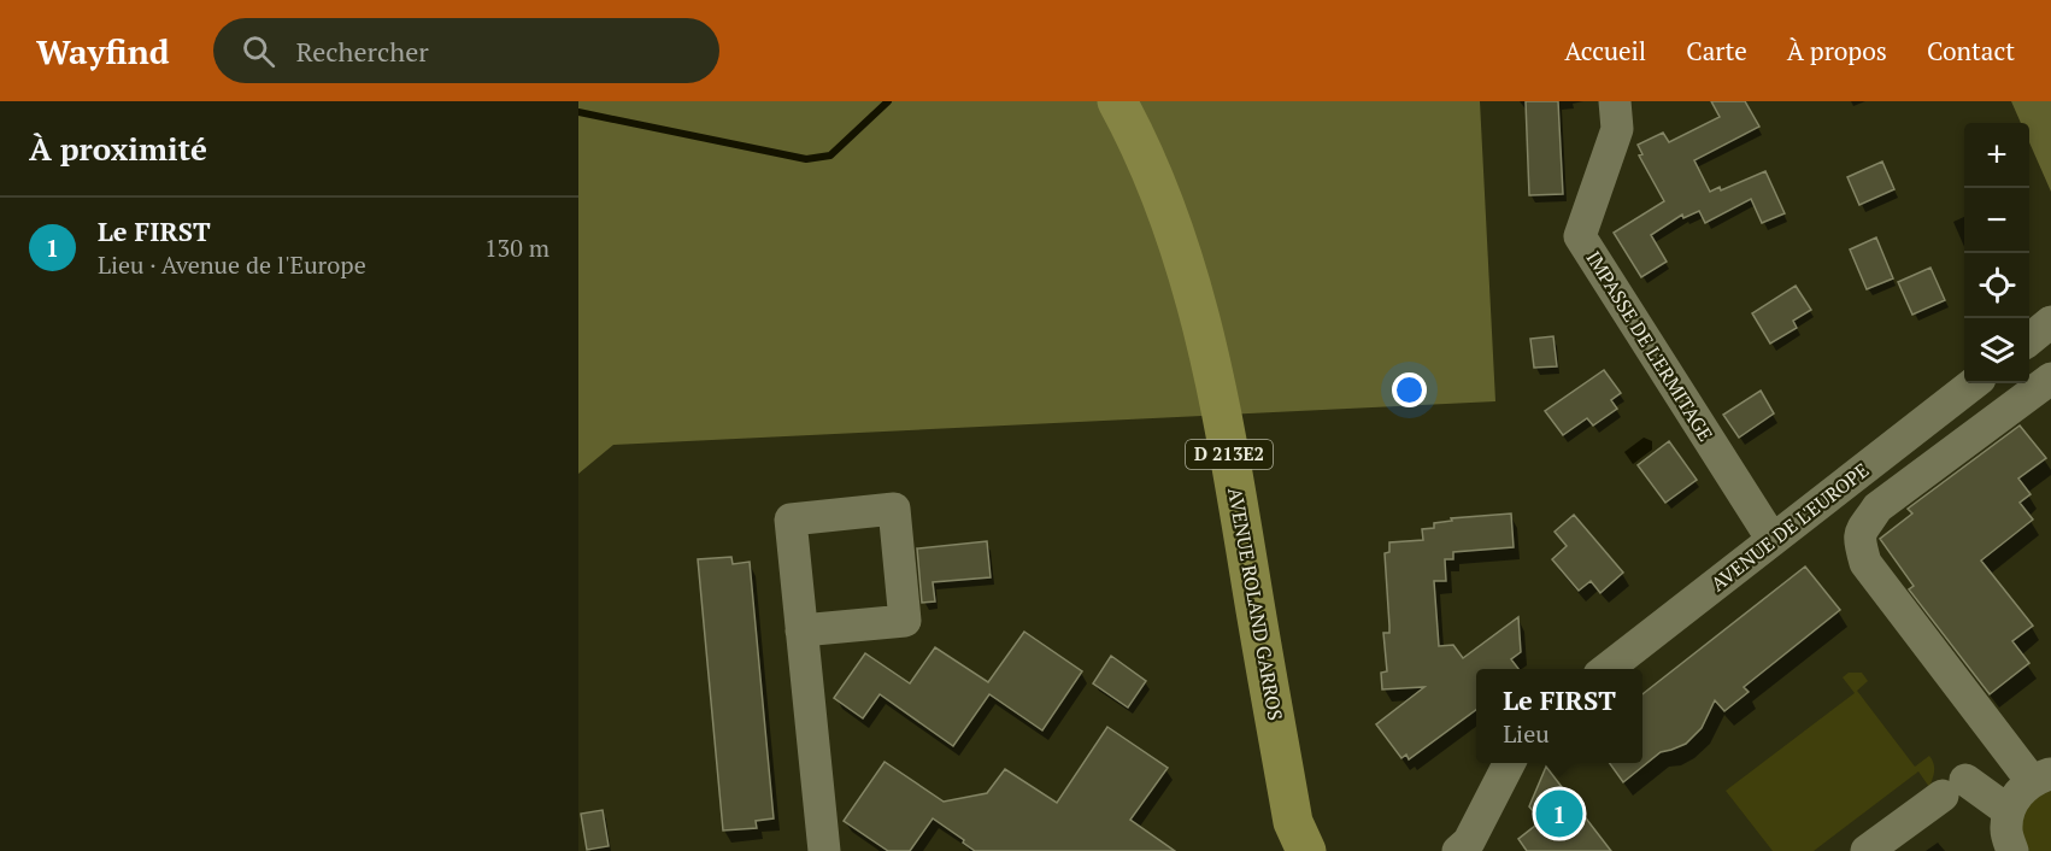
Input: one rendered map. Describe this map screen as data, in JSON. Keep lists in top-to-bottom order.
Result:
{
  "streets": {
    "main road": ["D 213E2", "AVENUE ROLAND GARROS"],
    "street": ["IMPASSE DE L'ERMITAGE", "AVENUE DE L'EUROPE"]
  },
  "crossings": [
    ["IMPASSE DE L'ERMITAGE", "AVENUE DE L'EUROPE"]
  ],
  "page": {
    "header": "Wayfind",
    "search": "Rechercher",
    "nav": [
      "Accueil",
      "Carte",
      "À propos",
      "Contact"
    ],
    "heading": "À proximité",
    "map_buttons": ["+", "−"],
    "list": [
      {
        "mark": "1",
        "name": "Le FIRST",
        "note": "Lieu · Avenue de l'Europe",
        "value": "130 m"
      }
    ],
    "popup": ["Le FIRST", "Lieu"],
    "pins": "1"
  }
}
